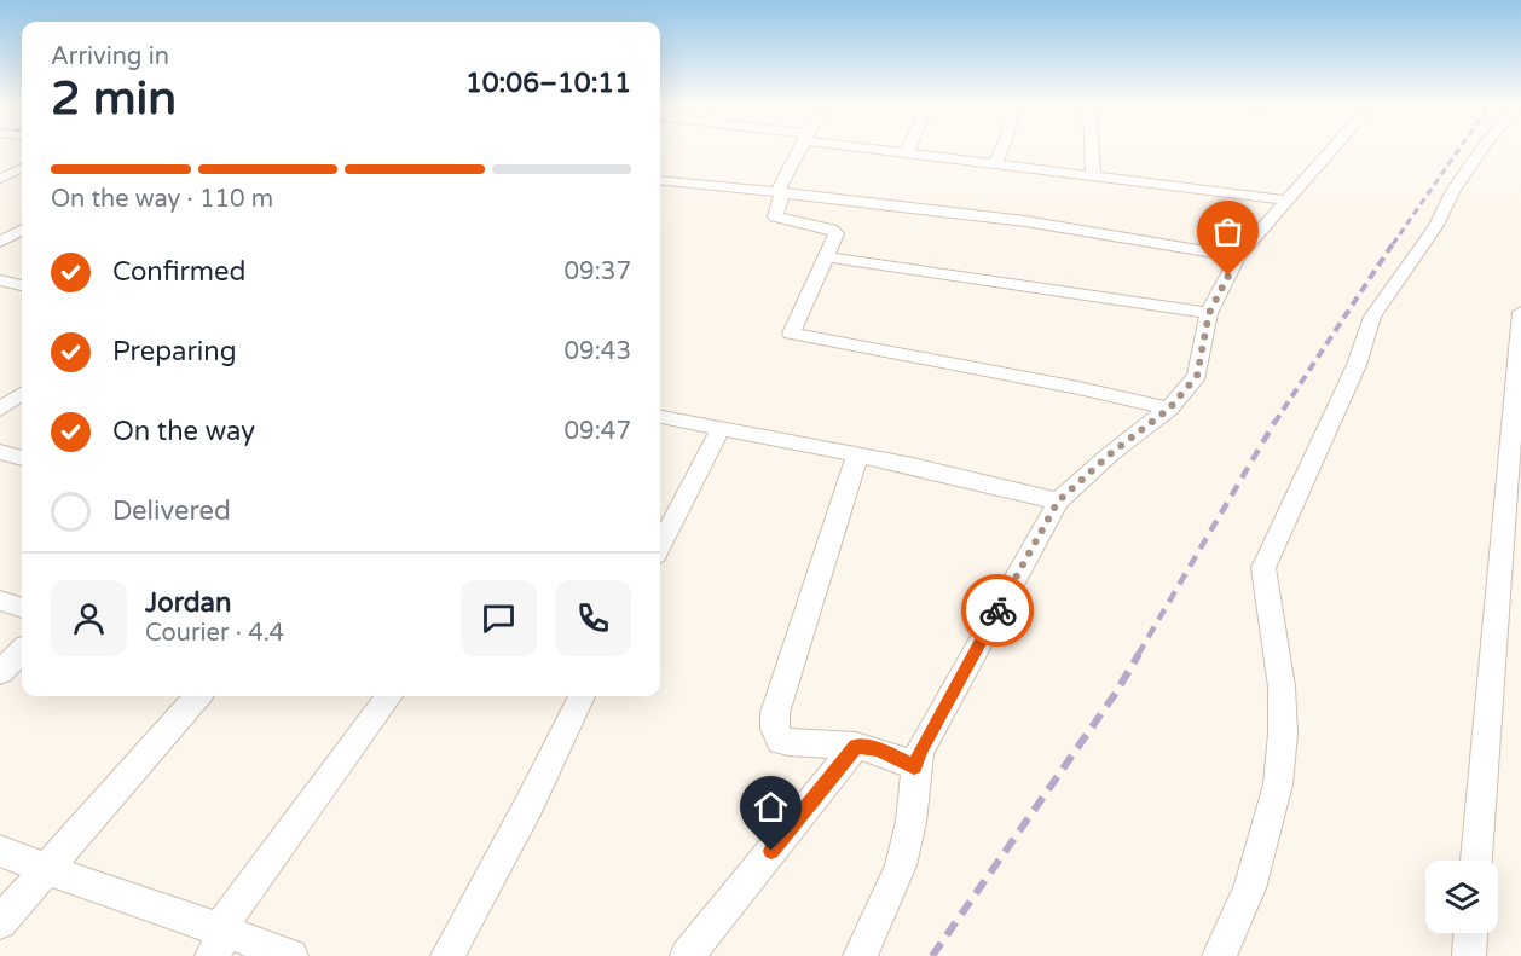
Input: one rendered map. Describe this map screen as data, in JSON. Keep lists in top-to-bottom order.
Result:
{
  "page": {
    "heading": ["2 min", "Arriving in", "10:06–10:11"],
    "panel": ["Jordan", "Courier · 4.4"],
    "bar": "On the way · 110 m",
    "list": [
      ["Confirmed", "09:37"],
      ["Preparing", "09:43"],
      ["On the way", "09:47"],
      "Delivered"
    ]
  }
}
